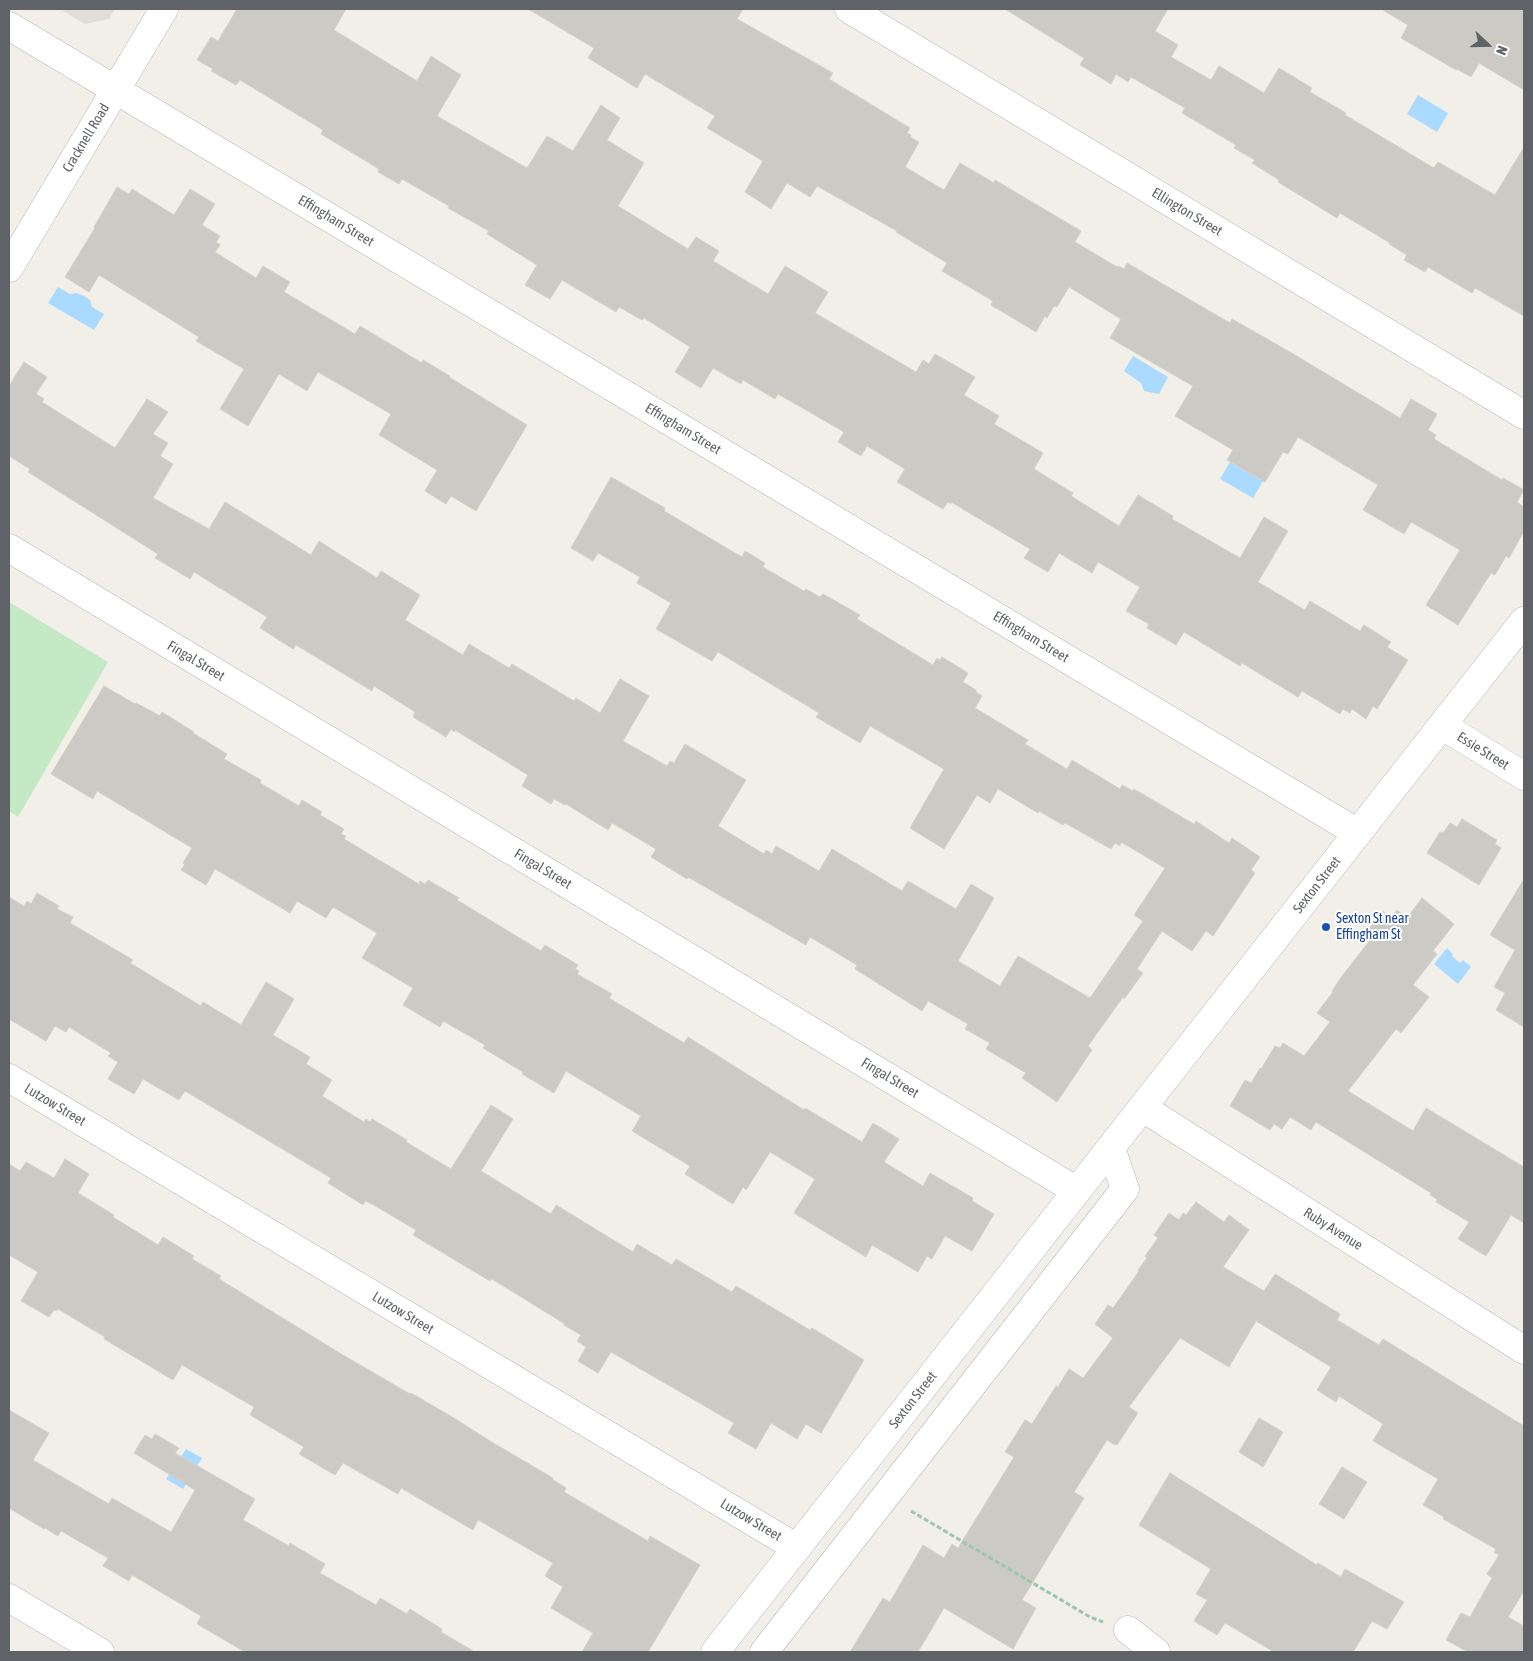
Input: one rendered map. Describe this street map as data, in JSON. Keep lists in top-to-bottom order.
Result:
{
  "streets": {
    "street": [
      "Cracknell Road",
      "Ellington Street",
      "Effingham Street",
      "Fingal Street",
      "Essie Street",
      "Sexton Street",
      "Lutzow Street",
      "Ruby Avenue"
    ]
  },
  "crossings": [
    ["Cracknell Road", "Effingham Street"],
    ["Effingham Street", "Sexton Street"],
    ["Fingal Street", "Sexton Street"],
    ["Essie Street", "Sexton Street"],
    ["Sexton Street", "Lutzow Street"],
    ["Sexton Street", "Ruby Avenue"]
  ],
  "places": ["Sexton St near Effingham St"],
  "north": "right"
}
